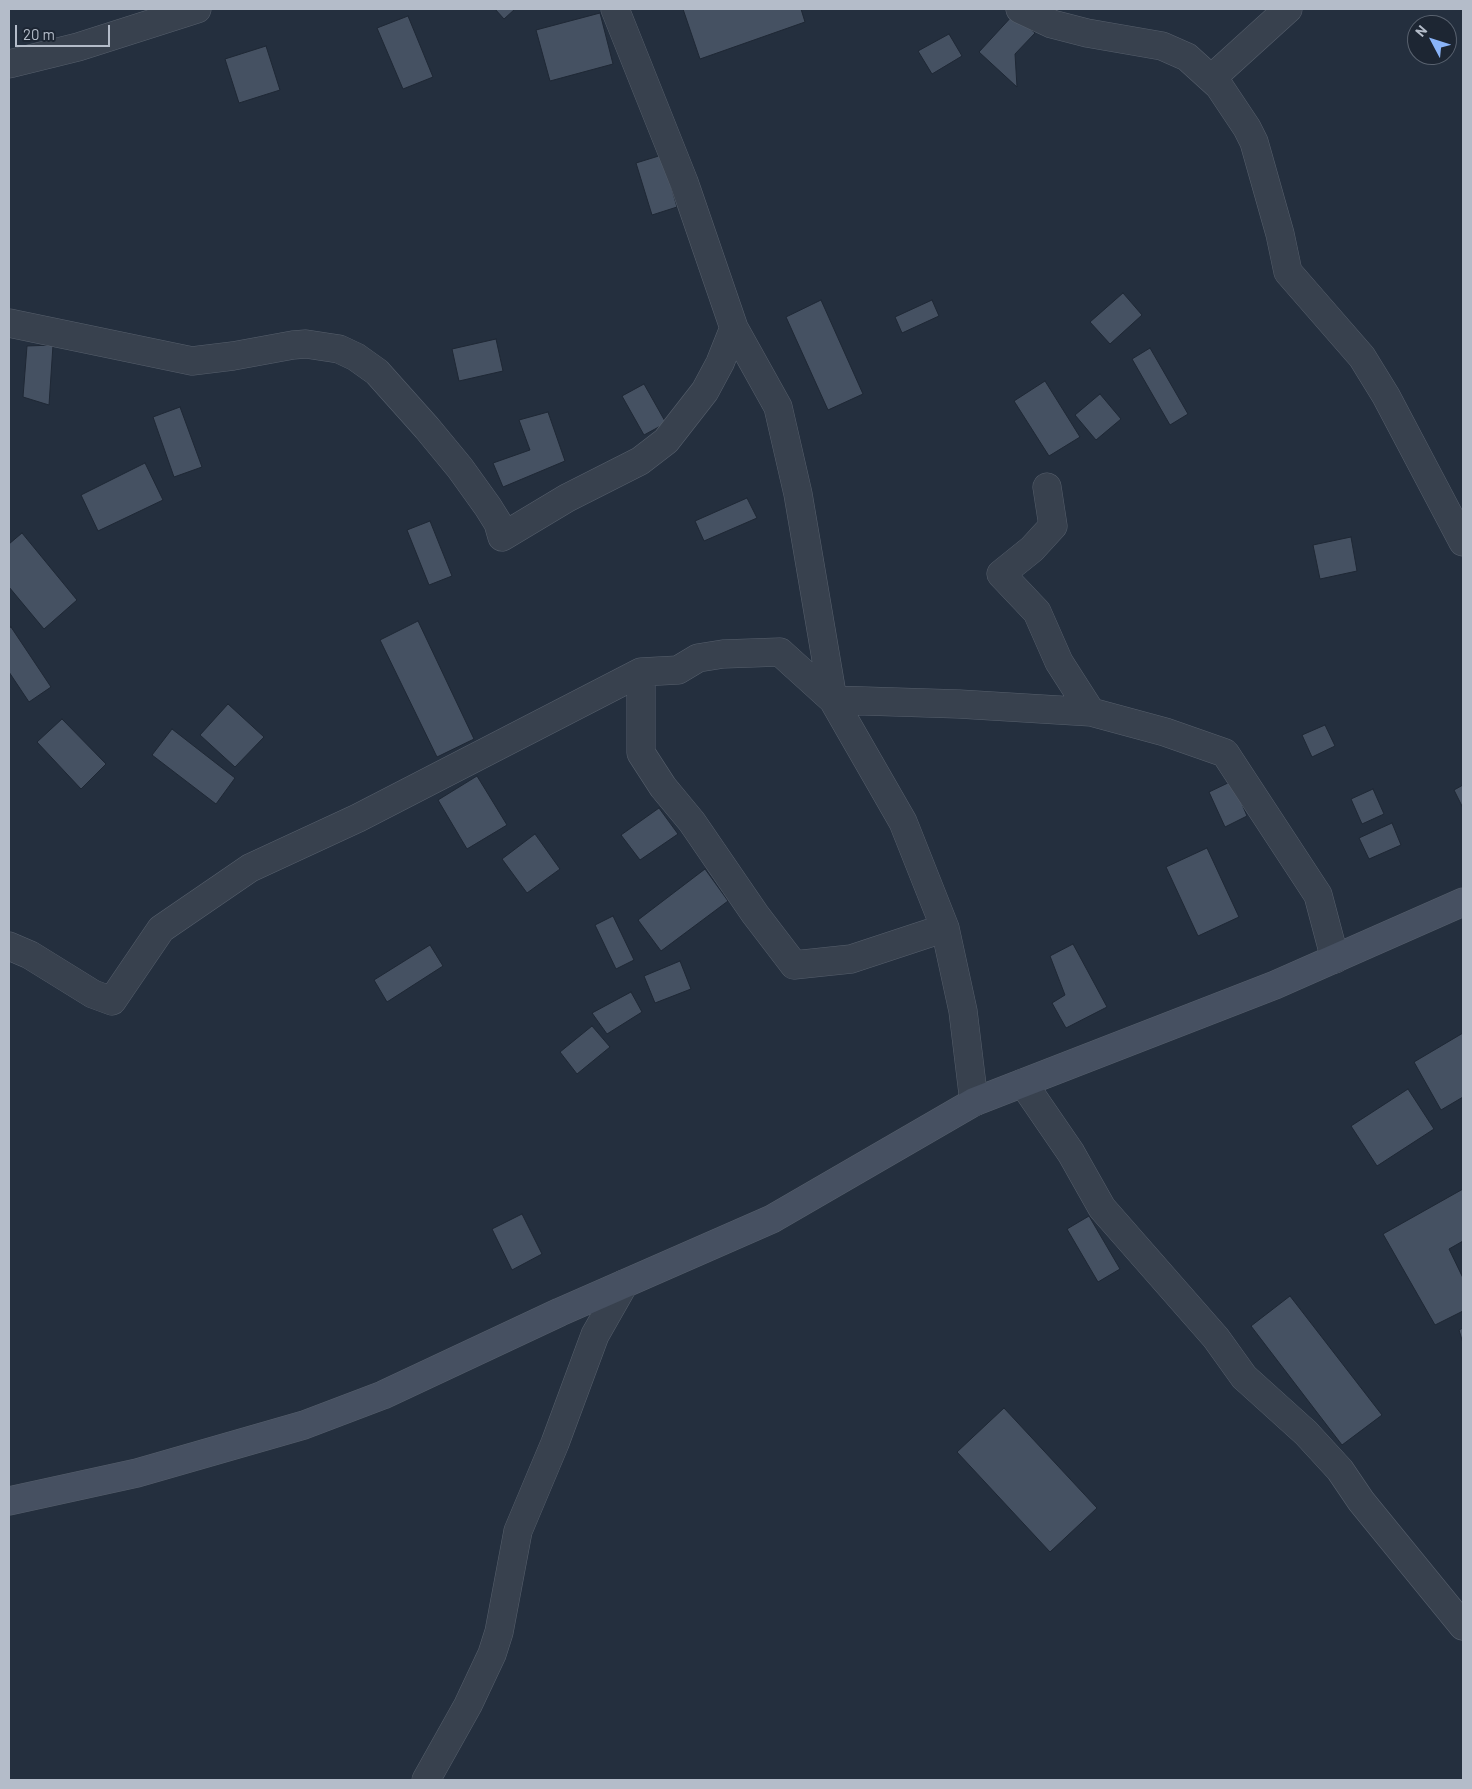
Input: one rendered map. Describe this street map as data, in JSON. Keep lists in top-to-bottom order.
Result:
{
  "scale_bar": "20 m",
  "north": "top left"
}
